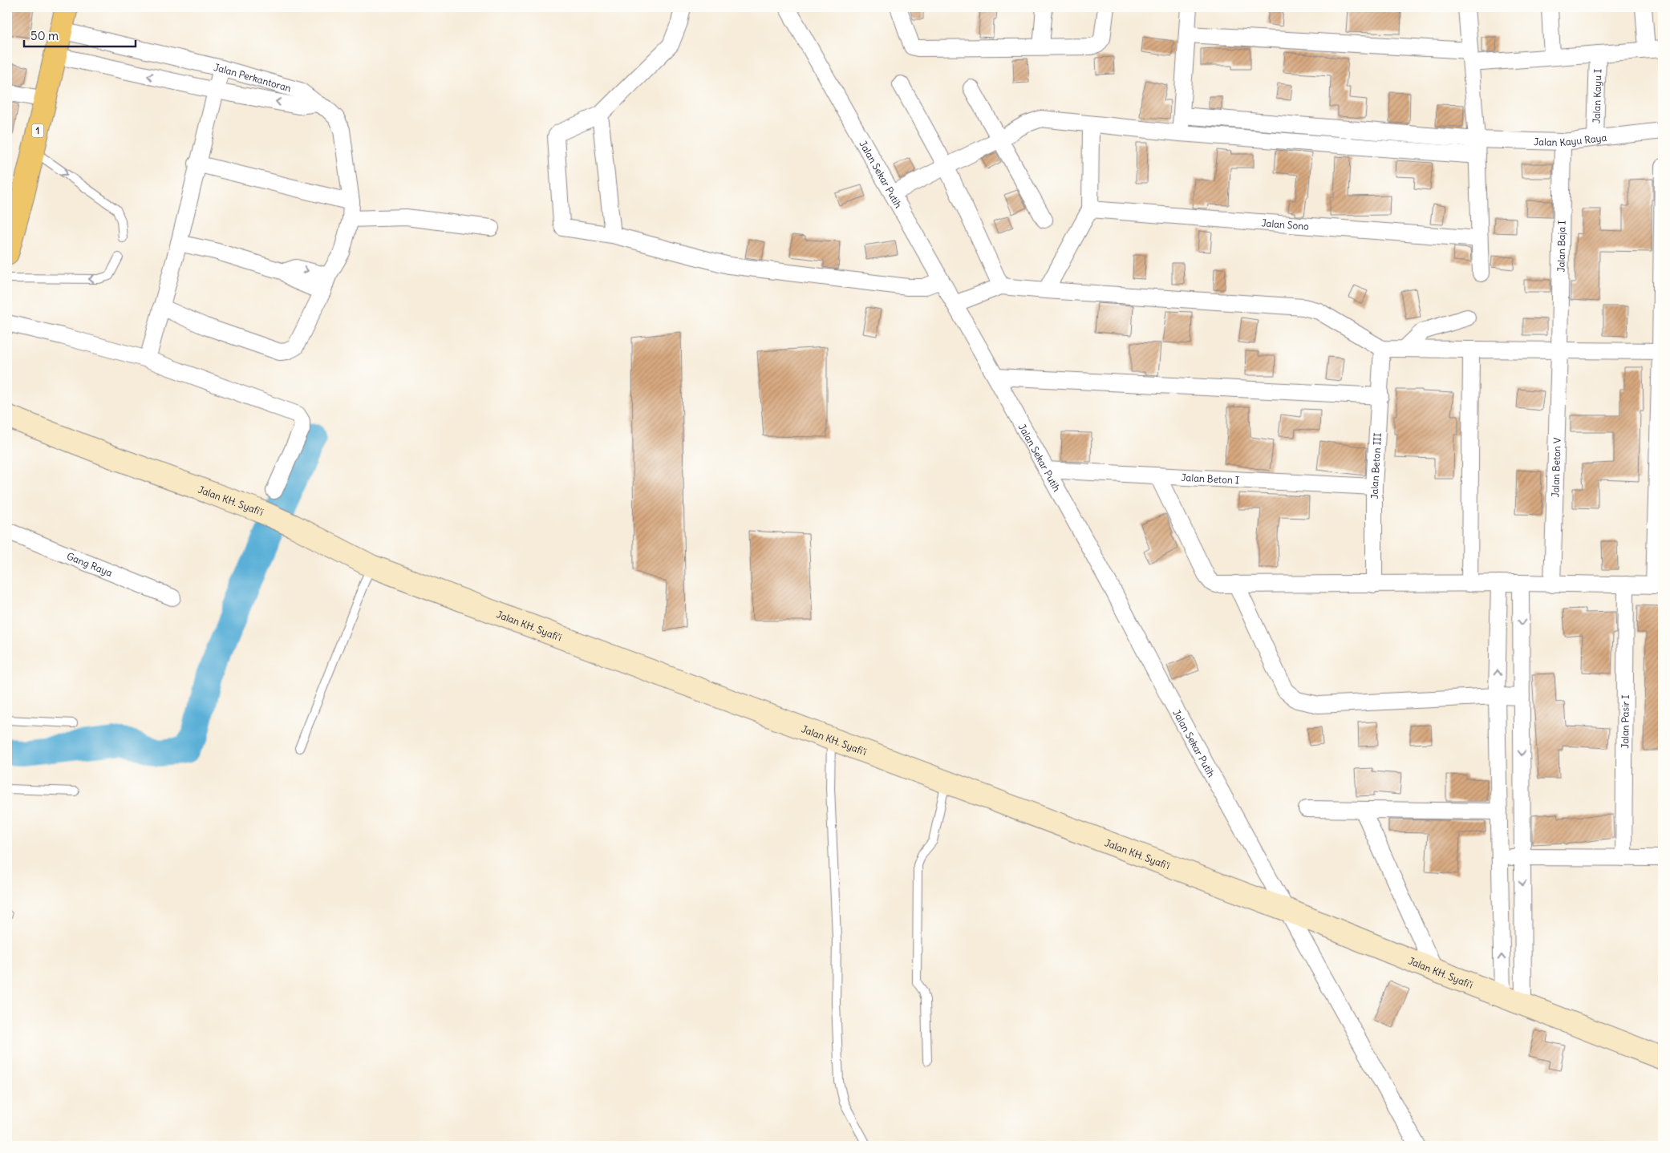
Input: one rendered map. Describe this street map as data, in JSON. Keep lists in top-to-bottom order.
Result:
{
  "streets": {
    "highway": ["1"],
    "main road": ["Jalan KH. Syafi'i"],
    "street": [
      "Jalan Perkantoran",
      "Jalan Kayu I",
      "Jalan Kayu Raya",
      "Jalan Sekar Putih",
      "Jalan Sono",
      "Jalan Baja I",
      "Jalan Beton III",
      "Jalan Beton V",
      "Jalan Beton I",
      "Gang Raya",
      "Jalan Pasir I"
    ]
  },
  "crossings": [
    ["Jalan Perkantoran", "1"],
    ["Jalan Kayu I", "Jalan Kayu Raya"],
    ["Jalan Kayu Raya", "Jalan Baja I"],
    ["Jalan Sekar Putih", "Jalan Beton I"],
    ["Jalan Sekar Putih", "Jalan KH. Syafi'i"],
    ["Jalan Baja I", "Jalan Beton V"],
    ["Jalan Beton III", "Jalan Beton I"]
  ],
  "scale_bar": "50 m"
}
